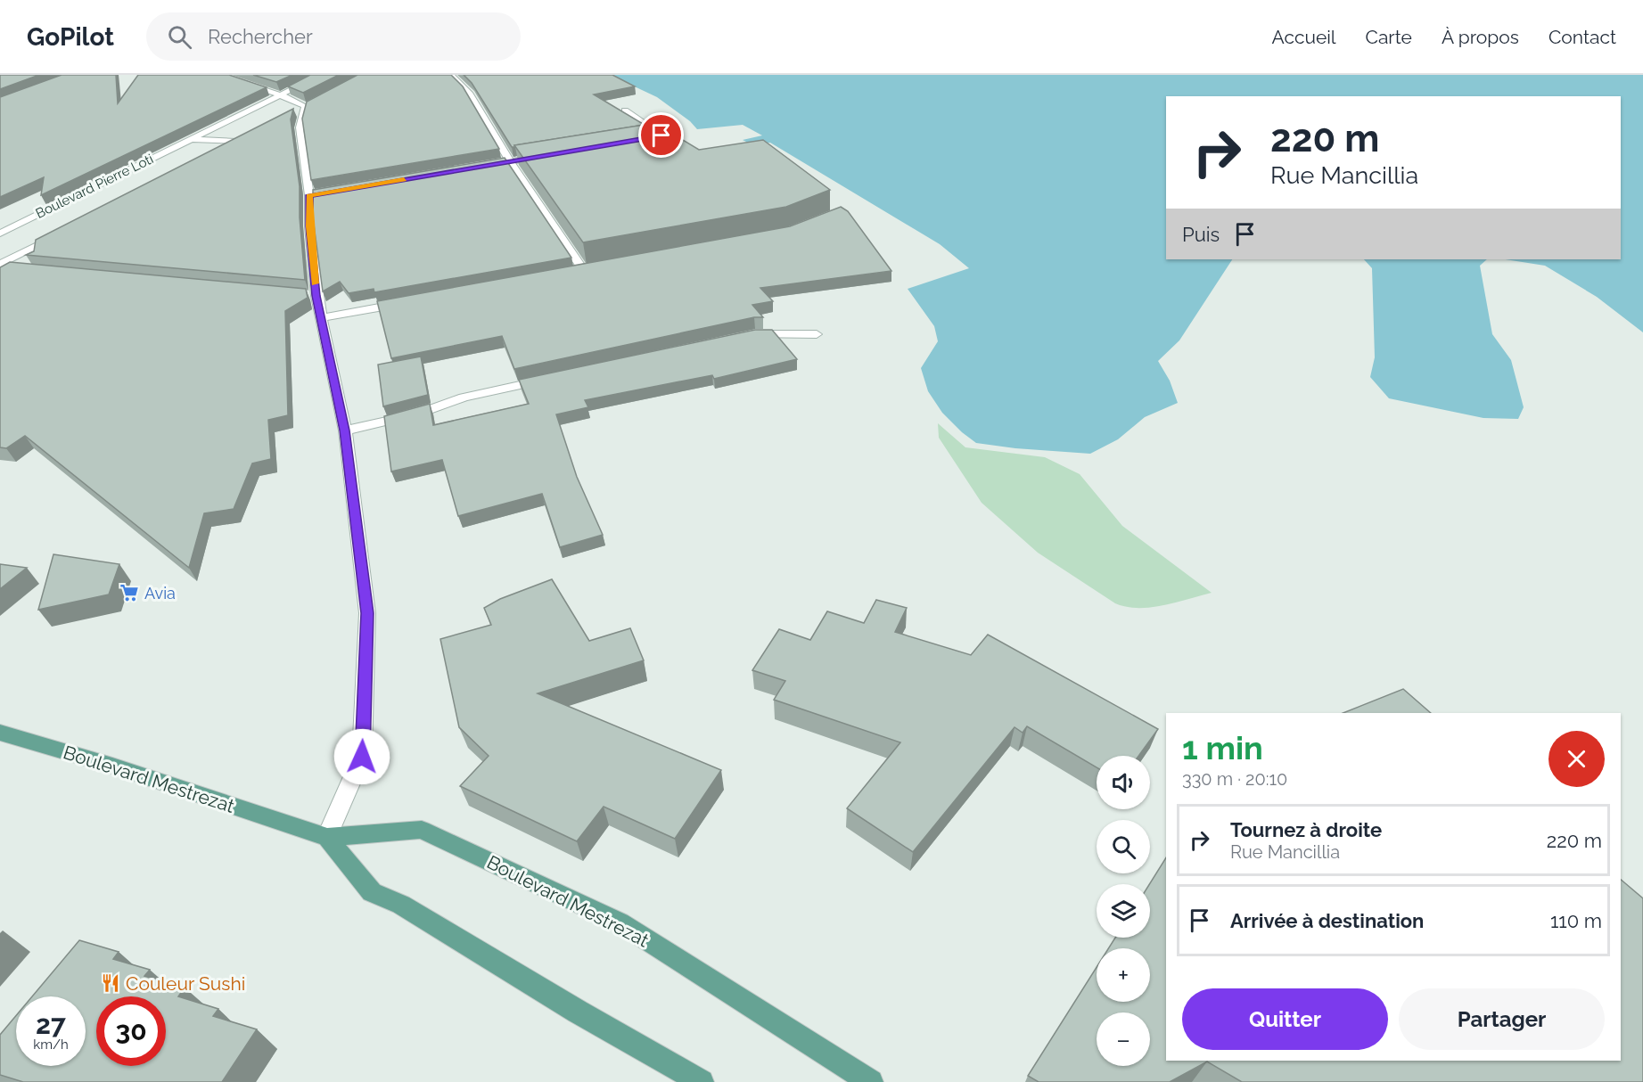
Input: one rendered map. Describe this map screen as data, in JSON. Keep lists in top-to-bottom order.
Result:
{
  "streets": {
    "main road": ["Boulevard Mestrezat"],
    "street": ["Boulevard Pierre Loti"]
  },
  "places": {
    "supermarket": ["Avia"],
    "restaurant": ["Couleur Sushi"]
  },
  "page": {
    "header": "GoPilot",
    "search": "Rechercher",
    "nav": [
      "Accueil",
      "Carte",
      "À propos",
      "Contact"
    ],
    "turn": ["220 m", "Rue Mancillia"],
    "then": "Puis",
    "heading": ["1 min", "330 m · 20:10"],
    "map_buttons": ["+", "−"],
    "list": [
      {
        "name": "Tournez à droite",
        "note": "Rue Mancillia",
        "value": "220 m"
      },
      {
        "name": "Arrivée à destination",
        "value": "110 m"
      }
    ],
    "buttons": ["Quitter", "Partager"],
    "speed": "27 km/h",
    "limit": "30"
  }
}
